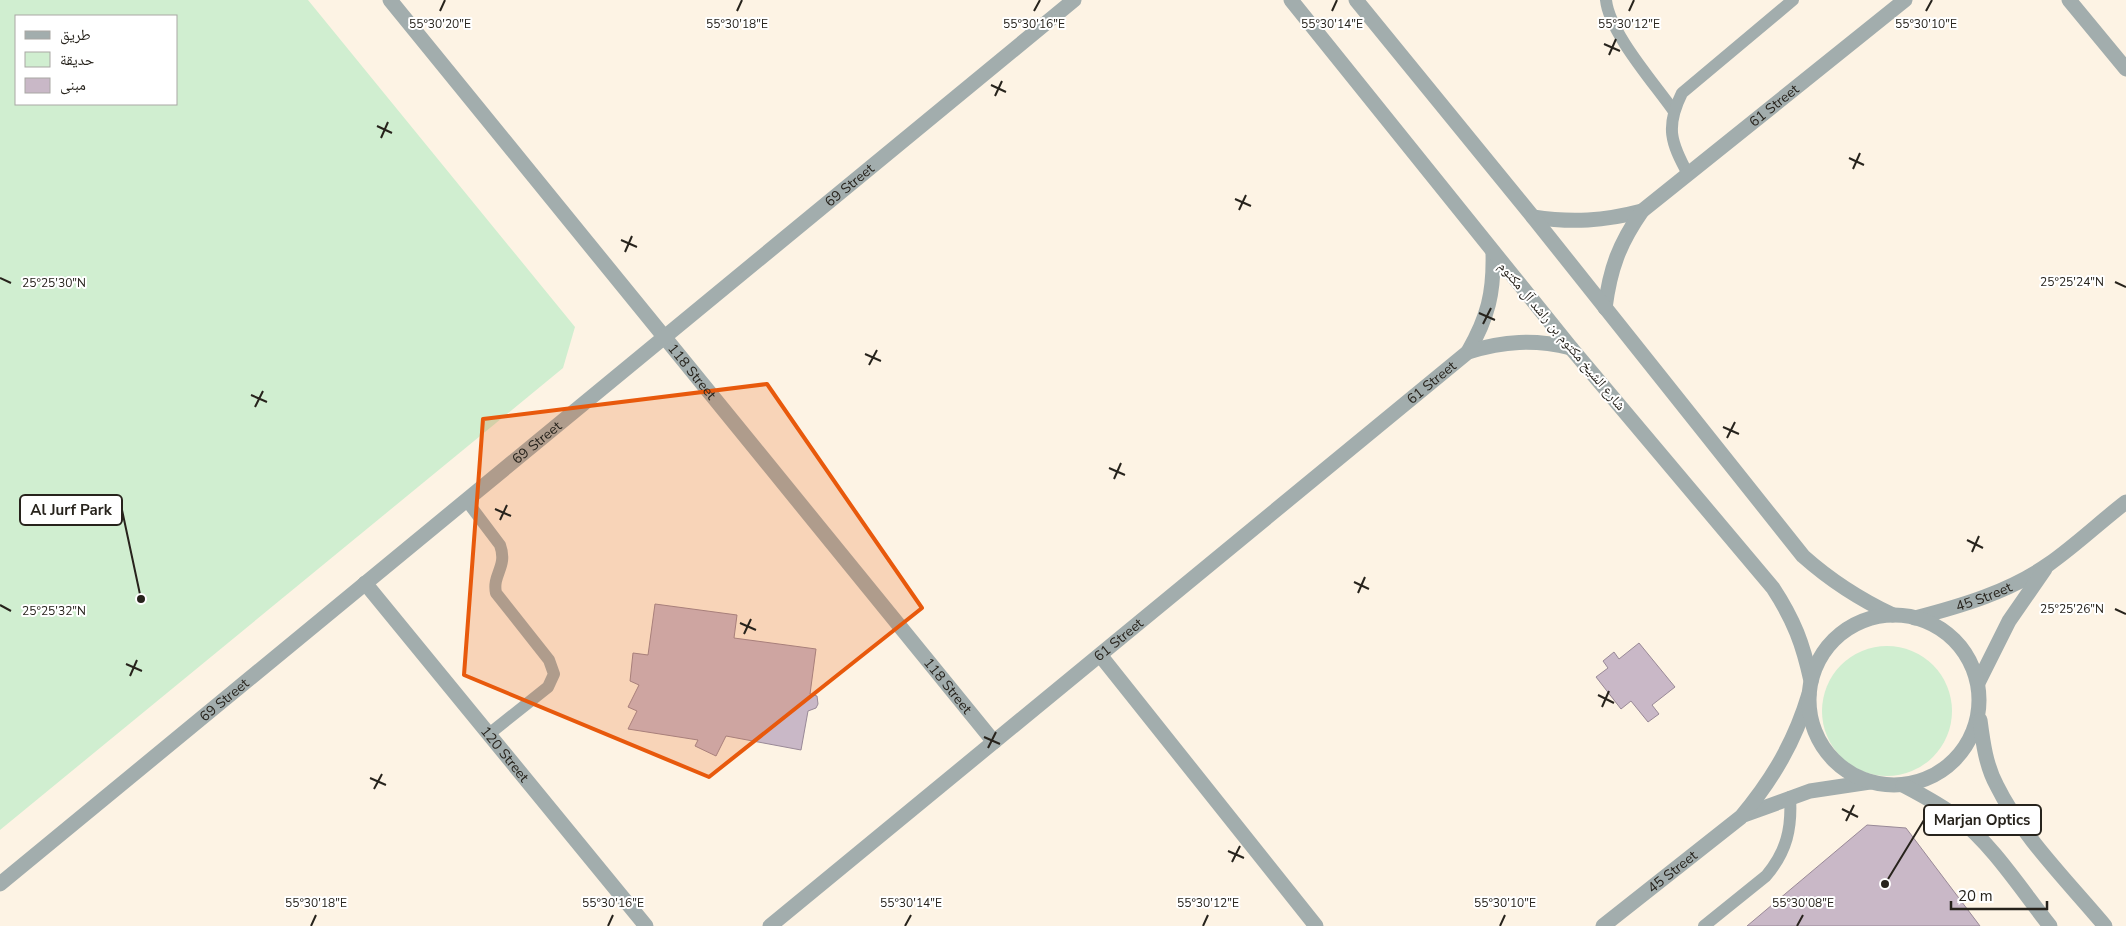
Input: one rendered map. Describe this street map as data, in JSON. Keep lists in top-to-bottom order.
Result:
{
  "streets": {
    "street": [
      "61 Street",
      "69 Street",
      "شارع الشيخ مكتوم بن راشد آل مكتوم",
      "118 Street",
      "45 Street",
      "120 Street"
    ]
  },
  "crossings": [
    ["61 Street", "شارع الشيخ مكتوم بن راشد آل مكتوم"],
    ["61 Street", "118 Street"],
    ["69 Street", "118 Street"],
    ["69 Street", "120 Street"],
    ["شارع الشيخ مكتوم بن راشد آل مكتوم", "45 Street"]
  ],
  "places": ["Al Jurf Park", "Marjan Optics"],
  "legend": ["طريق", "حديقة", "مبنى"],
  "scale_bar": "20 m",
  "coordinates": [
    "55°30'20\"E",
    "55°30'18\"E",
    "55°30'16\"E",
    "55°30'14\"E",
    "55°30'12\"E",
    "55°30'10\"E",
    "25°25'24\"N",
    "25°25'30\"N",
    "25°25'26\"N",
    "25°25'32\"N",
    "55°30'08\"E"
  ]
}
